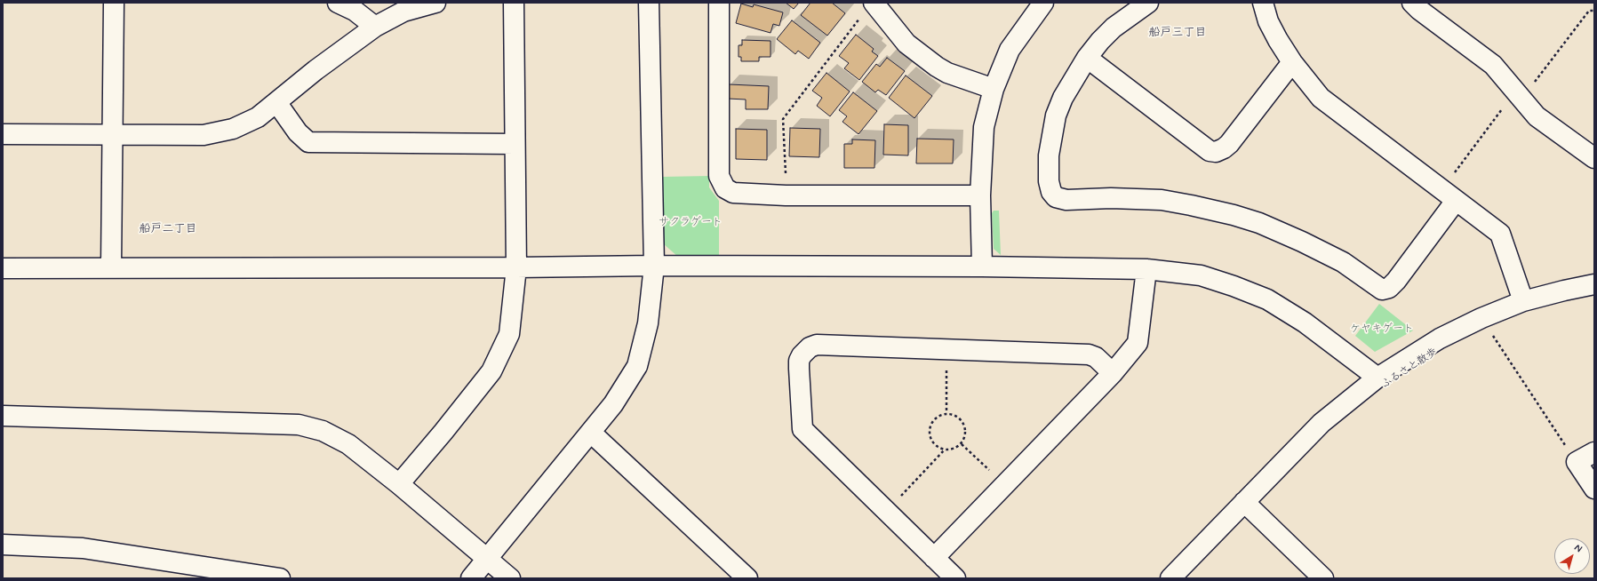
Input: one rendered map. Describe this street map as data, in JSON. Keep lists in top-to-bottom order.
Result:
{
  "districts": ["船戸三丁目", "船戸二丁目"],
  "parks": ["サクラゲート", "ケヤキゲート"],
  "north": "top right"
}
